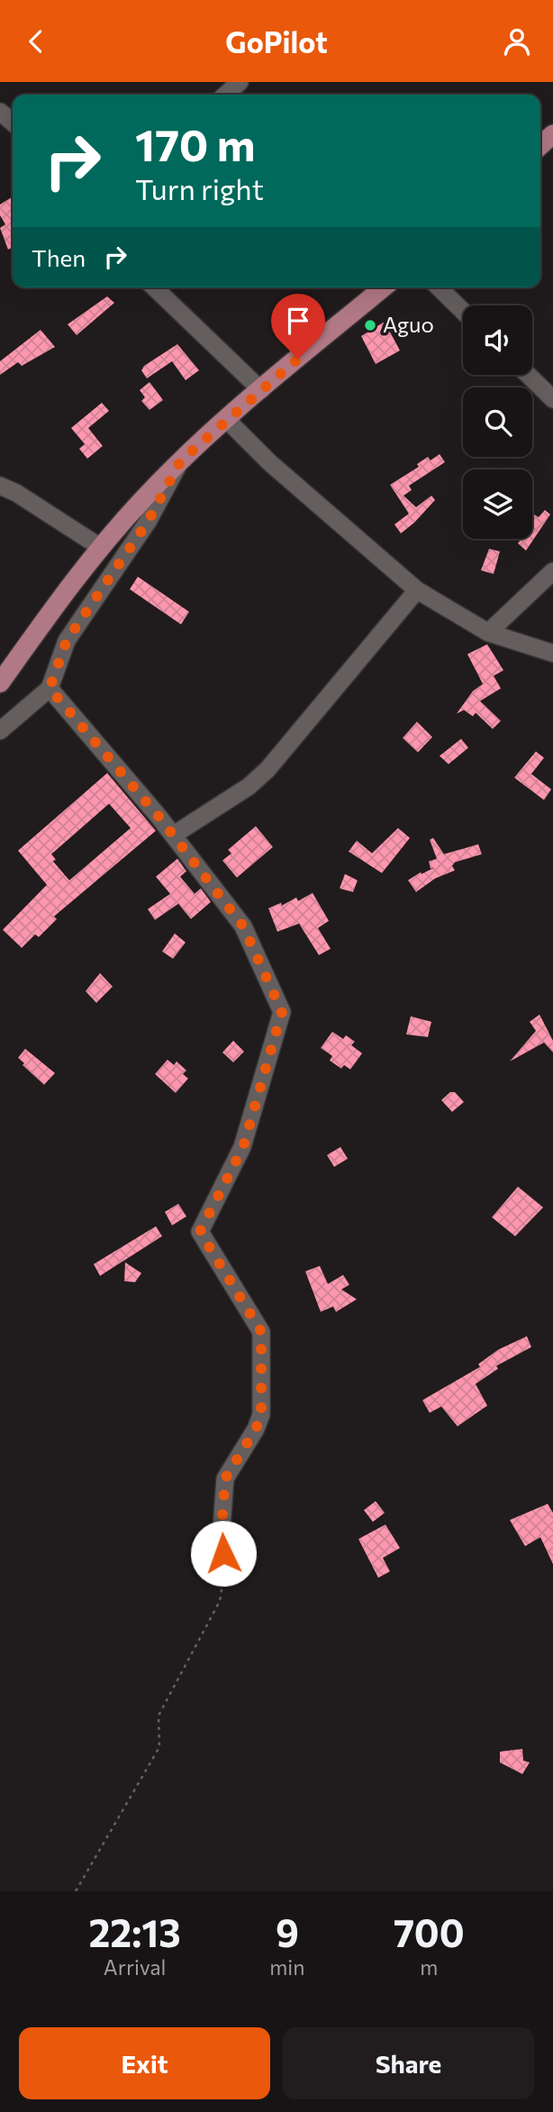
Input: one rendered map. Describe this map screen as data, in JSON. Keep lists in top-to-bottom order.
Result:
{
  "places": ["Aguo"],
  "page": {
    "header": "GoPilot",
    "turn": ["170 m", "Turn right"],
    "then": "Then",
    "eta": [
      "22:13",
      "Arrival",
      "9",
      "min",
      "700",
      "m"
    ],
    "buttons": ["Exit", "Share"]
  }
}
